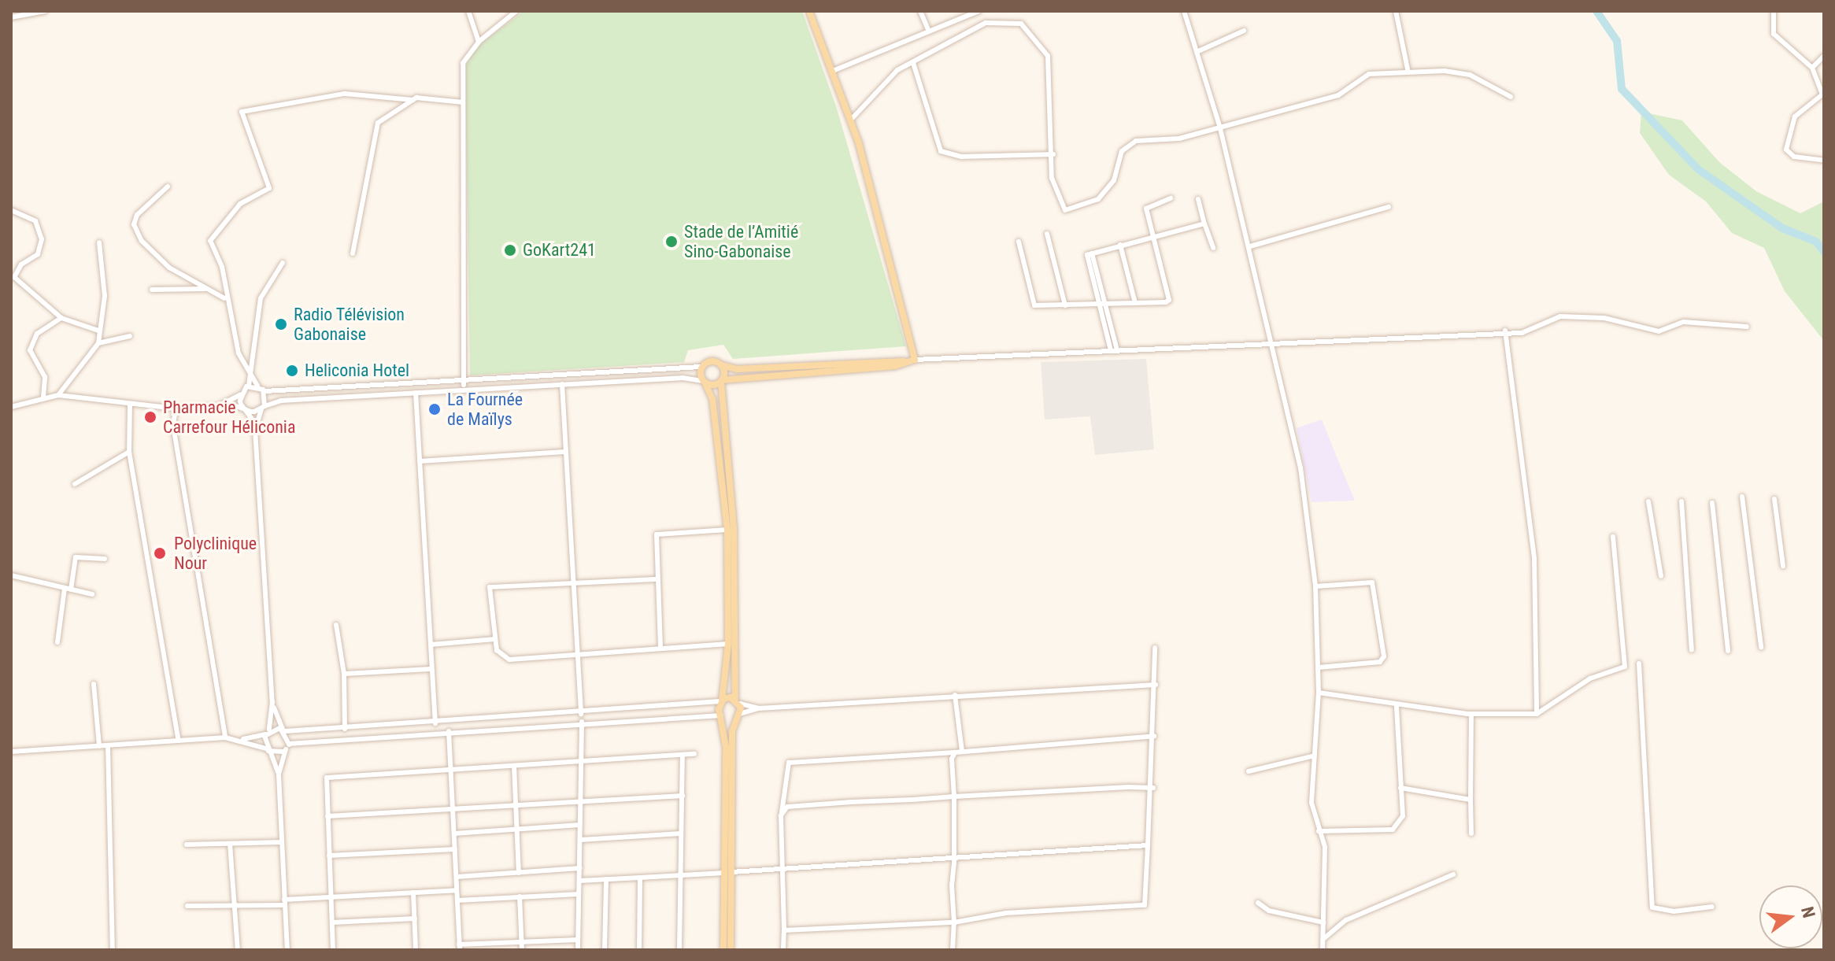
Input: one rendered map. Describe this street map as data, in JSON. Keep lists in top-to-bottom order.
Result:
{
  "places": [
    "Stade de l’Amitié Sino-Gabonaise",
    "GoKart241",
    "Radio Télévision Gabonaise",
    "Heliconia Hotel",
    "La Fournée de Maïlys",
    "Pharmacie Carrefour Héliconia",
    "Polyclinique Nour"
  ],
  "north": "right"
}
